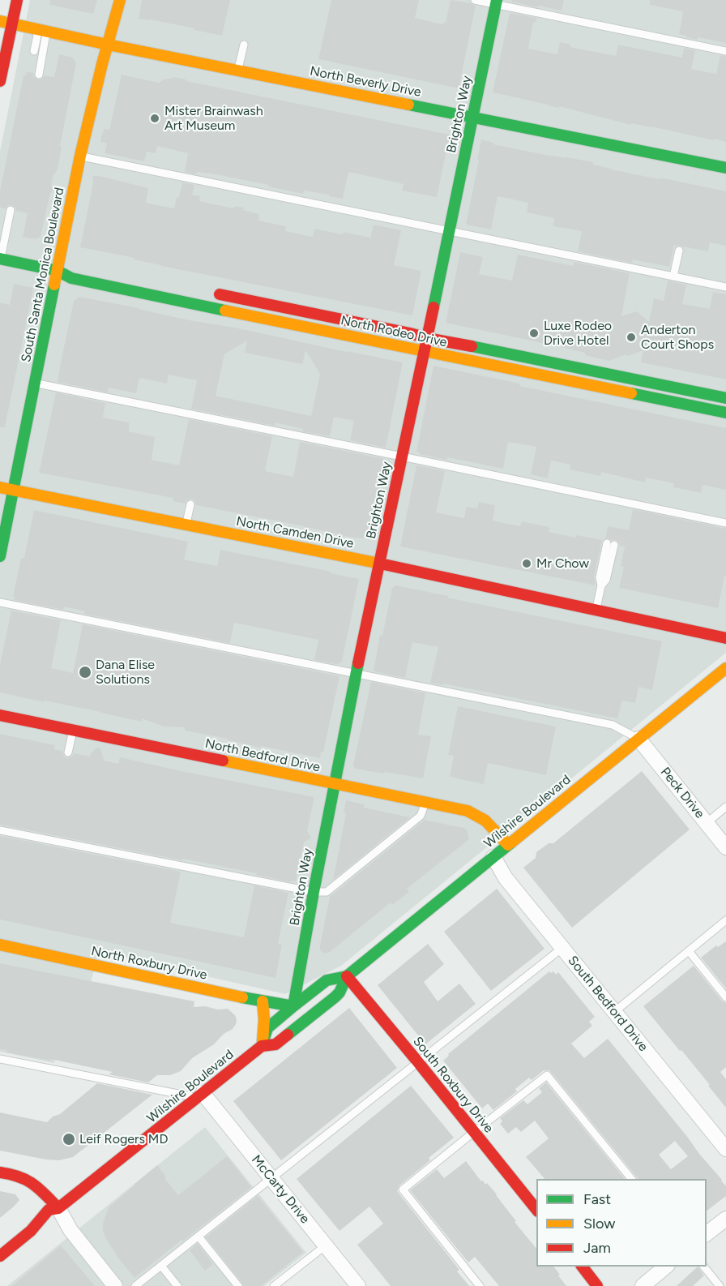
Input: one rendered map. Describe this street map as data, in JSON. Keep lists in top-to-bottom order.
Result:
{
  "streets": {
    "street": [
      "North Beverly Drive",
      "Brighton Way",
      "South Santa Monica Boulevard",
      "North Rodeo Drive",
      "North Camden Drive",
      "North Bedford Drive",
      "Peck Drive",
      "Wilshire Boulevard",
      "North Roxbury Drive",
      "South Bedford Drive",
      "South Roxbury Drive",
      "McCarty Drive"
    ]
  },
  "crossings": [
    ["North Beverly Drive", "Brighton Way"],
    ["North Beverly Drive", "South Santa Monica Boulevard"],
    ["Brighton Way", "North Rodeo Drive"],
    ["Brighton Way", "North Camden Drive"],
    ["Brighton Way", "North Bedford Drive"],
    ["Brighton Way", "Wilshire Boulevard"],
    ["Brighton Way", "North Roxbury Drive"],
    ["South Santa Monica Boulevard", "North Rodeo Drive"],
    ["South Santa Monica Boulevard", "North Camden Drive"],
    ["North Bedford Drive", "Wilshire Boulevard"],
    ["Peck Drive", "Wilshire Boulevard"],
    ["Wilshire Boulevard", "North Roxbury Drive"],
    ["Wilshire Boulevard", "South Bedford Drive"],
    ["Wilshire Boulevard", "South Roxbury Drive"],
    ["Wilshire Boulevard", "McCarty Drive"]
  ],
  "places": [
    "Mister Brainwash Art Museum",
    "Luxe Rodeo Drive Hotel",
    "Anderton Court Shops",
    "Mr Chow",
    "Dana Elise Solutions",
    "Leif Rogers MD"
  ],
  "legend": ["Fast", "Slow", "Jam"]
}
